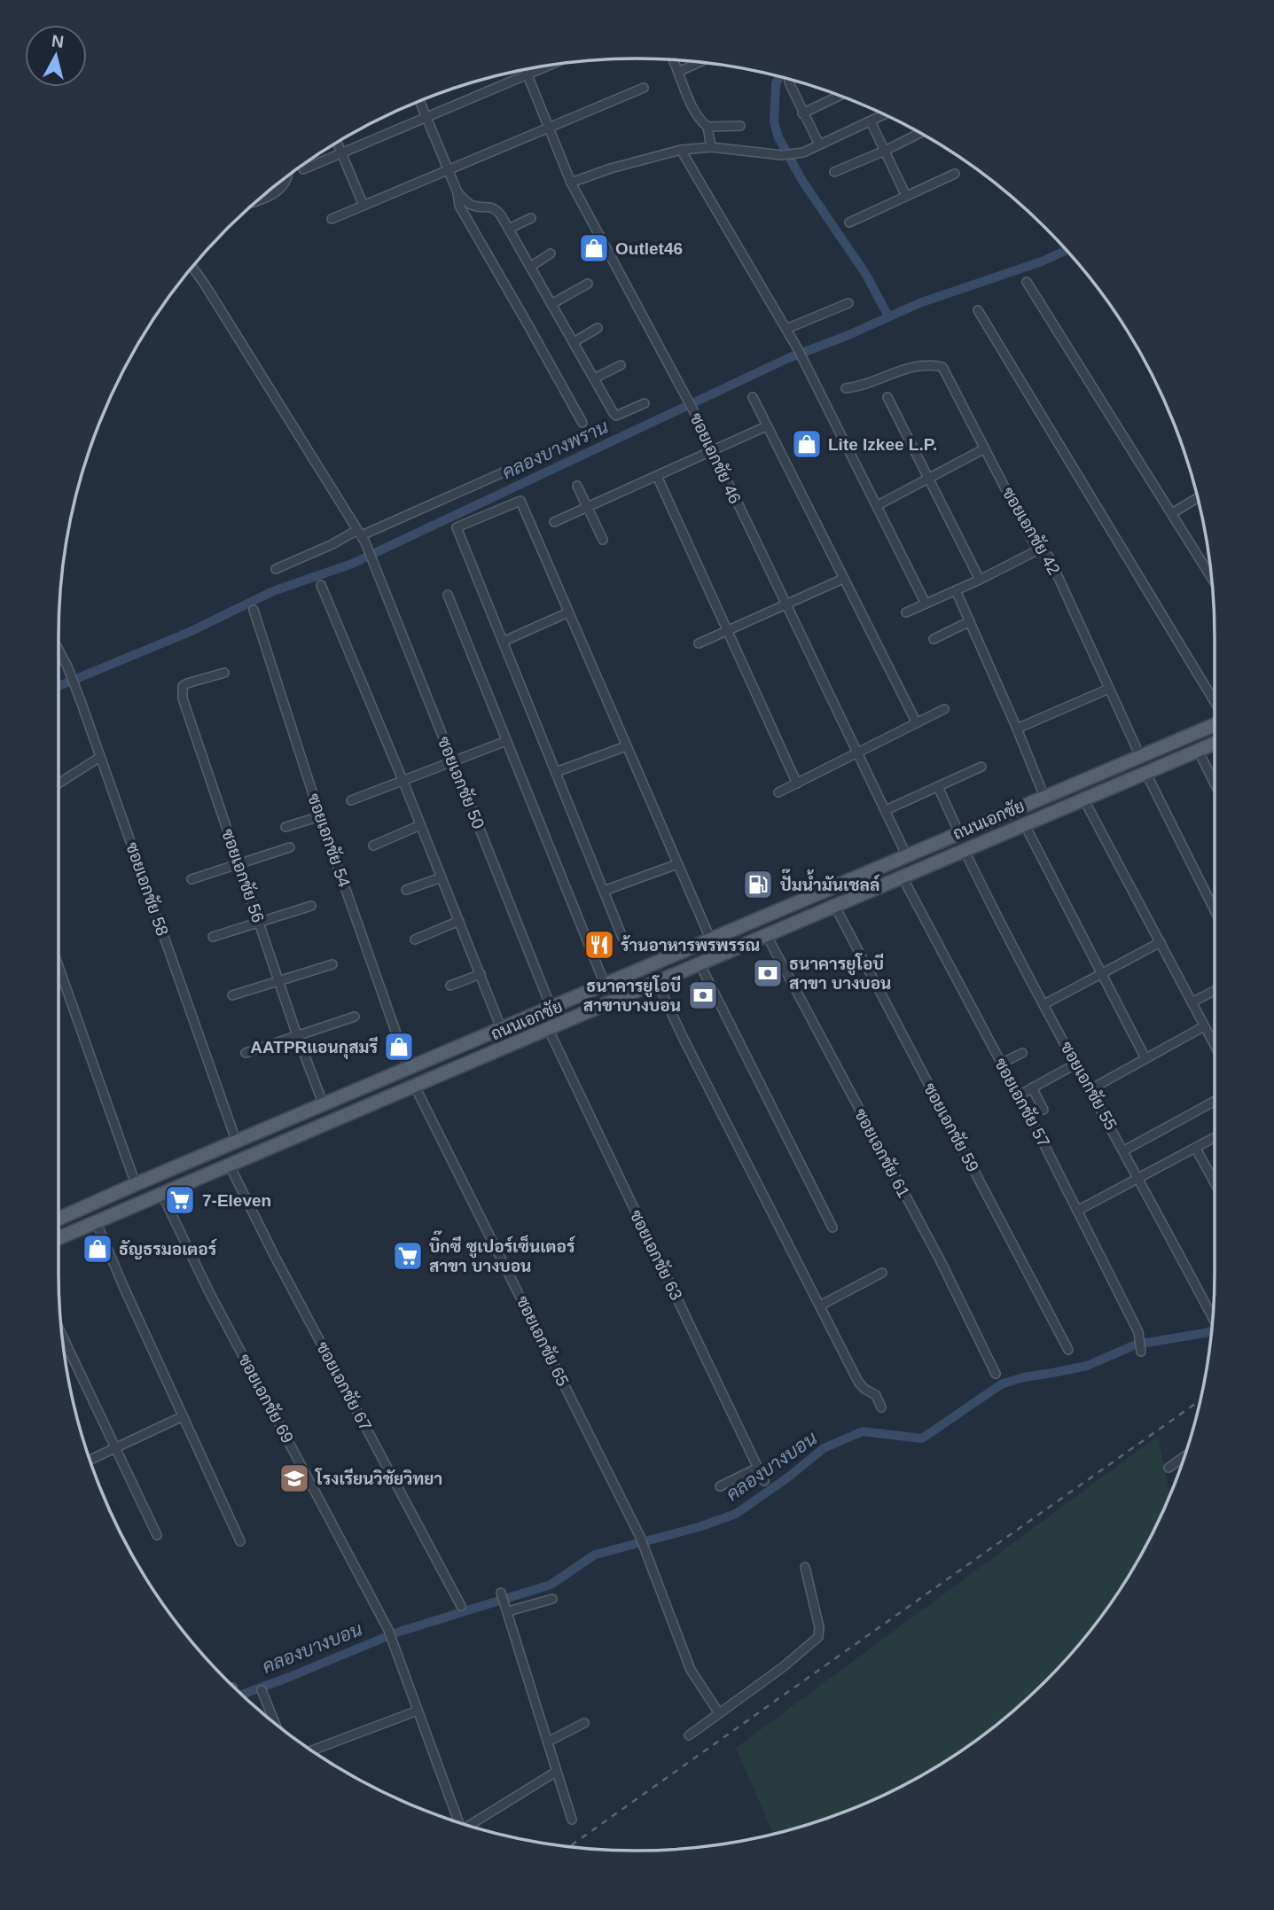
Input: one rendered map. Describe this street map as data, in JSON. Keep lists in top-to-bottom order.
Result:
{
  "streets": {
    "main road": ["ถนนเอกชัย"],
    "street": [
      "ซอยเอกชัย 46",
      "ซอยเอกชัย 42",
      "ซอยเอกชัย 50",
      "ซอยเอกชัย 54",
      "ซอยเอกชัย 56",
      "ซอยเอกชัย 58",
      "ซอยเอกชัย 55",
      "ซอยเอกชัย 57",
      "ซอยเอกชัย 59",
      "ซอยเอกชัย 61",
      "ซอยเอกชัย 63",
      "ซอยเอกชัย 65",
      "ซอยเอกชัย 67",
      "ซอยเอกชัย 69"
    ]
  },
  "crossings": [
    ["ซอยเอกชัย 46", "ถนนเอกชัย"],
    ["ซอยเอกชัย 42", "ถนนเอกชัย"],
    ["ซอยเอกชัย 50", "ถนนเอกชัย"],
    ["ถนนเอกชัย", "ซอยเอกชัย 54"],
    ["ถนนเอกชัย", "ซอยเอกชัย 56"],
    ["ถนนเอกชัย", "ซอยเอกชัย 58"],
    ["ถนนเอกชัย", "ซอยเอกชัย 55"],
    ["ถนนเอกชัย", "ซอยเอกชัย 57"],
    ["ถนนเอกชัย", "ซอยเอกชัย 59"],
    ["ถนนเอกชัย", "ซอยเอกชัย 61"],
    ["ถนนเอกชัย", "ซอยเอกชัย 63"],
    ["ถนนเอกชัย", "ซอยเอกชัย 65"],
    ["ถนนเอกชัย", "ซอยเอกชัย 67"],
    ["ถนนเอกชัย", "ซอยเอกชัย 69"]
  ],
  "water": ["คลองบางพราน", "คลองบางบอน"],
  "places": {
    "shop": [
      "Outlet46",
      "Lite Izkee L.P.",
      "AATPRแอนกุสมรี",
      "ธัญธรมอเตอร์"
    ],
    "fuel station": ["ปั๊มน้ำมันเชลล์"],
    "restaurant": ["ร้านอาหารพรพรรณ"],
    "bank": ["ธนาคารยูโอบี สาขา บางบอน", "ธนาคารยูโอบี สาขาบางบอน"],
    "supermarket": ["7-Eleven", "บิ๊กซี ซูเปอร์เซ็นเตอร์ สาขา บางบอน"],
    "school or university": ["โรงเรียนวิชัยวิทยา"]
  },
  "north": "top"
}
